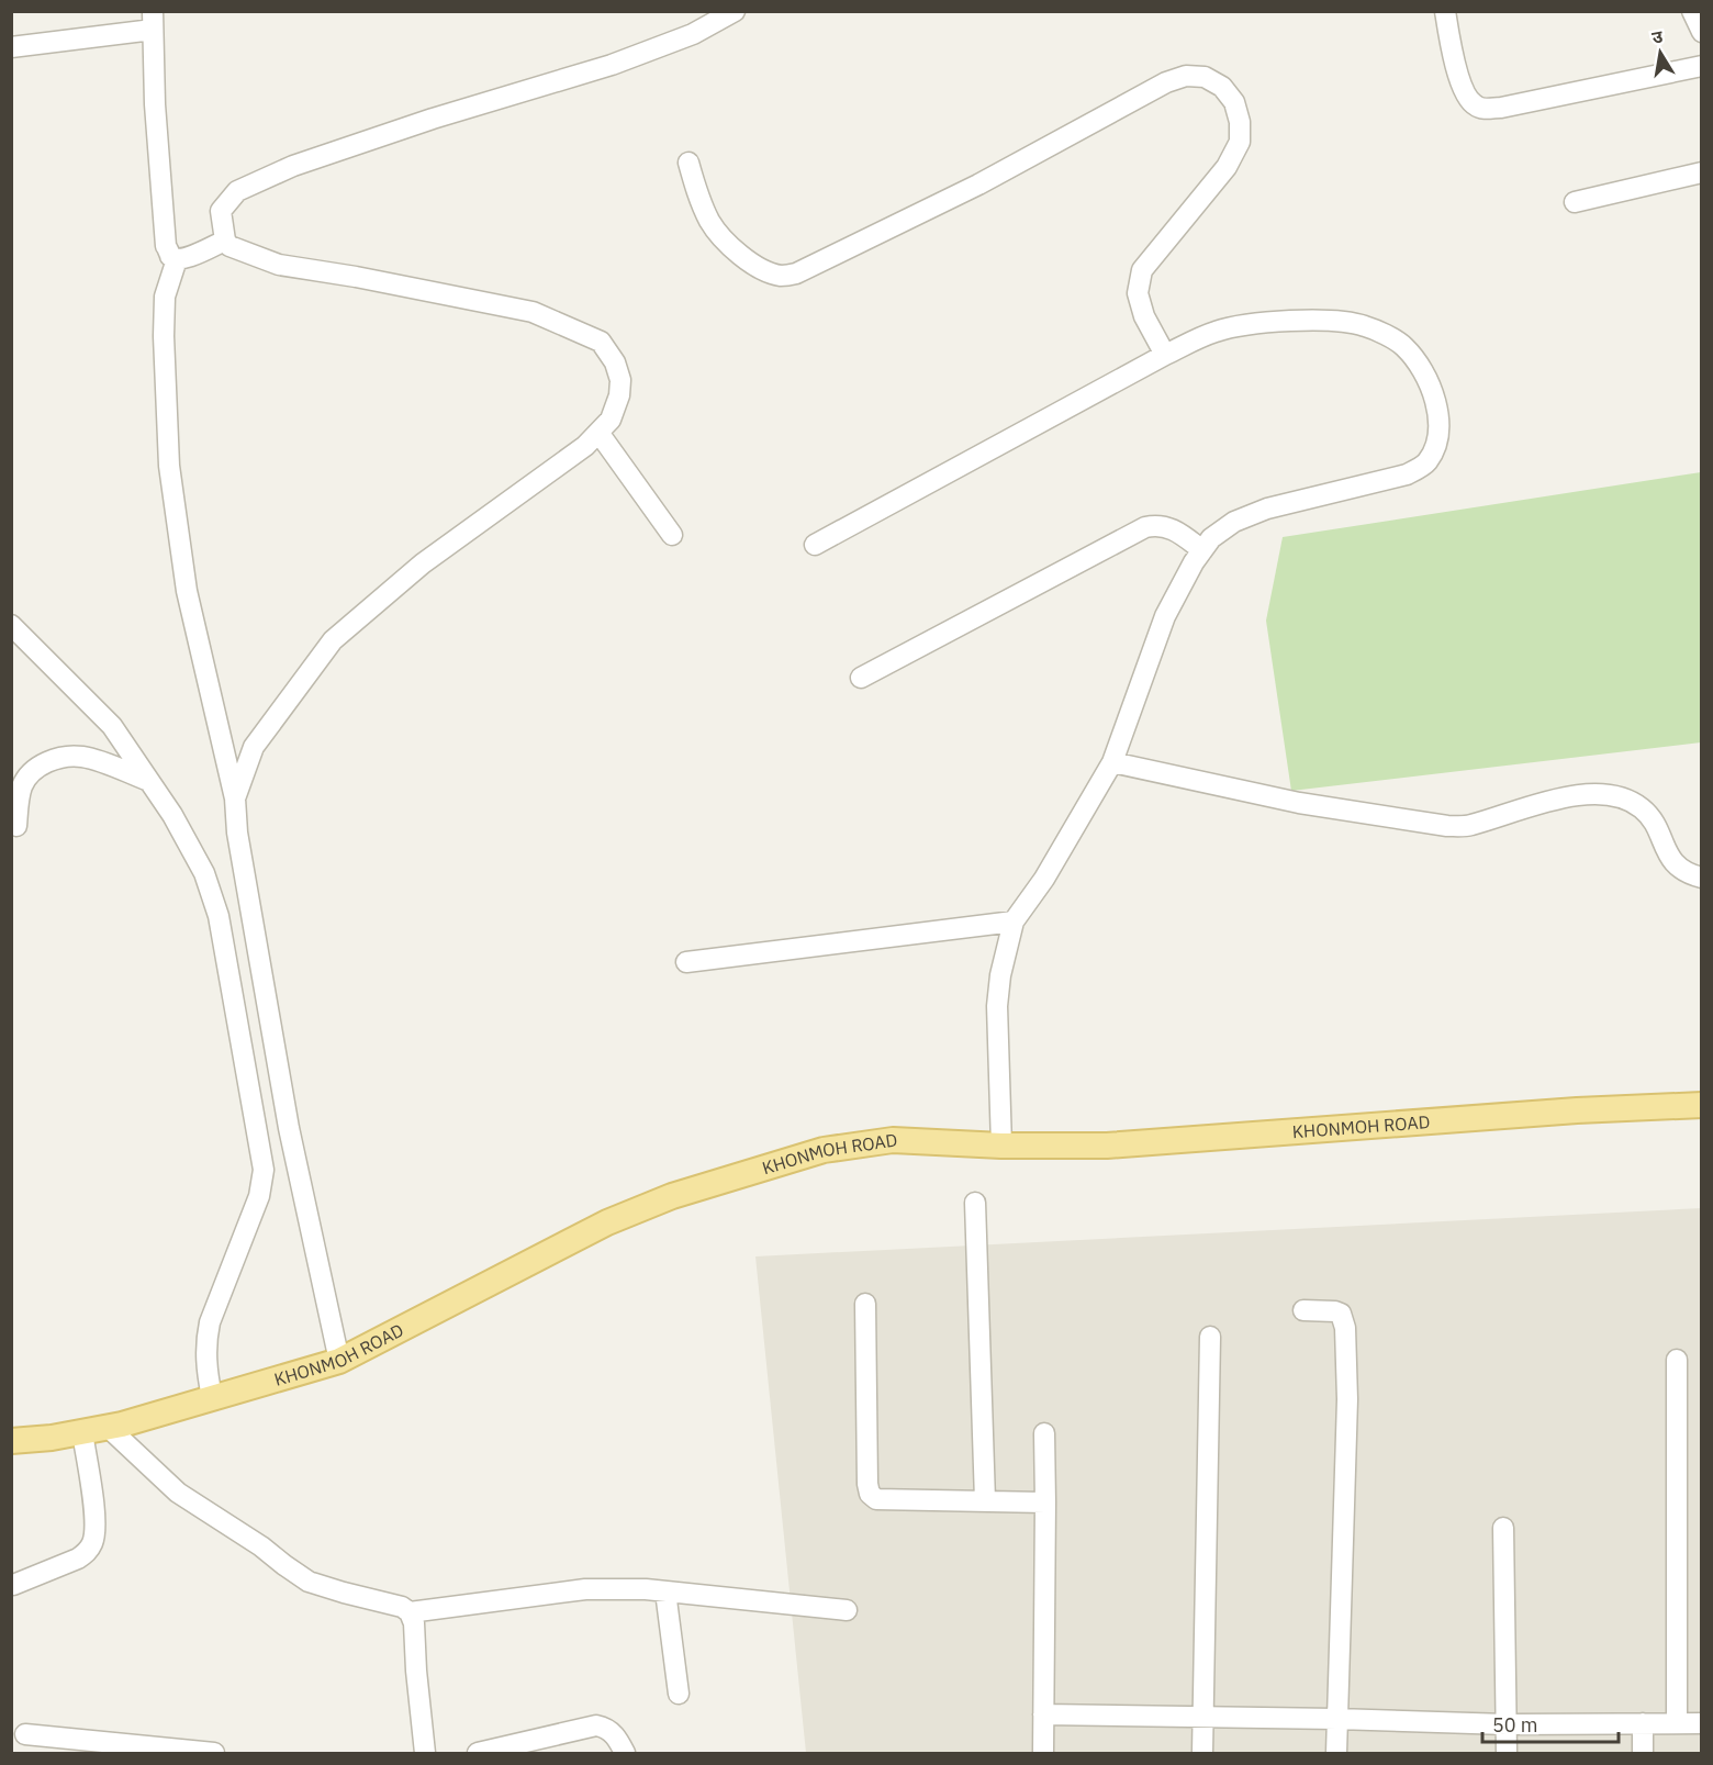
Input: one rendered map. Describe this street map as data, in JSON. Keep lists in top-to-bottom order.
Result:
{
  "streets": {
    "main road": ["KHONMOH ROAD"]
  },
  "scale_bar": "50 m",
  "north": "top"
}
